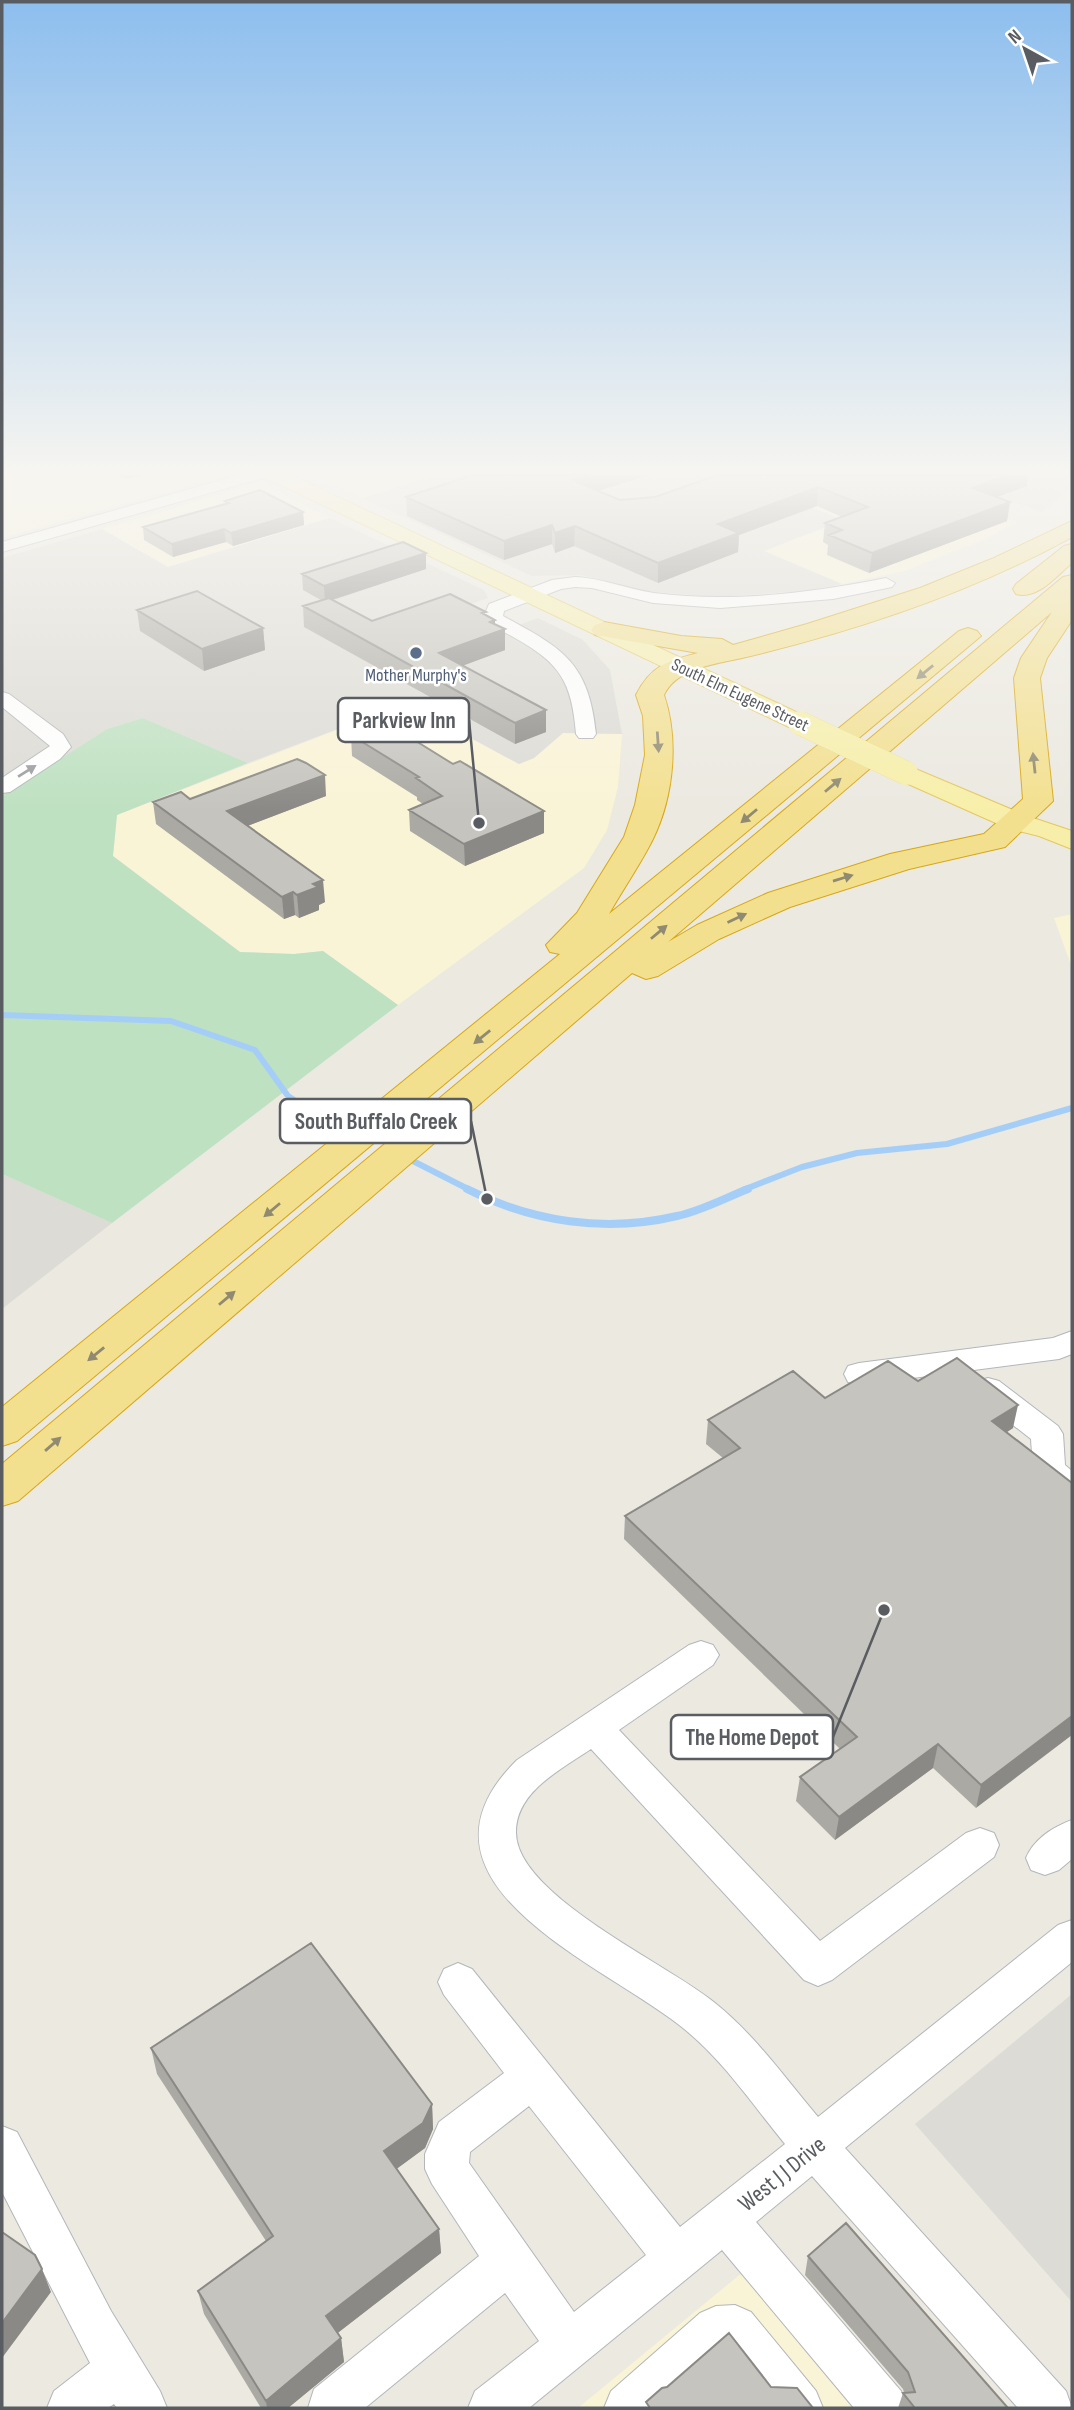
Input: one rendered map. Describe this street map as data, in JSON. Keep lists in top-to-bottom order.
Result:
{
  "streets": {
    "main road": ["South Elm Eugene Street"],
    "street": ["West J J Drive"]
  },
  "places": [
    "Mother Murphy's",
    "Parkview Inn",
    "South Buffalo Creek",
    "The Home Depot"
  ],
  "north": "top left"
}
